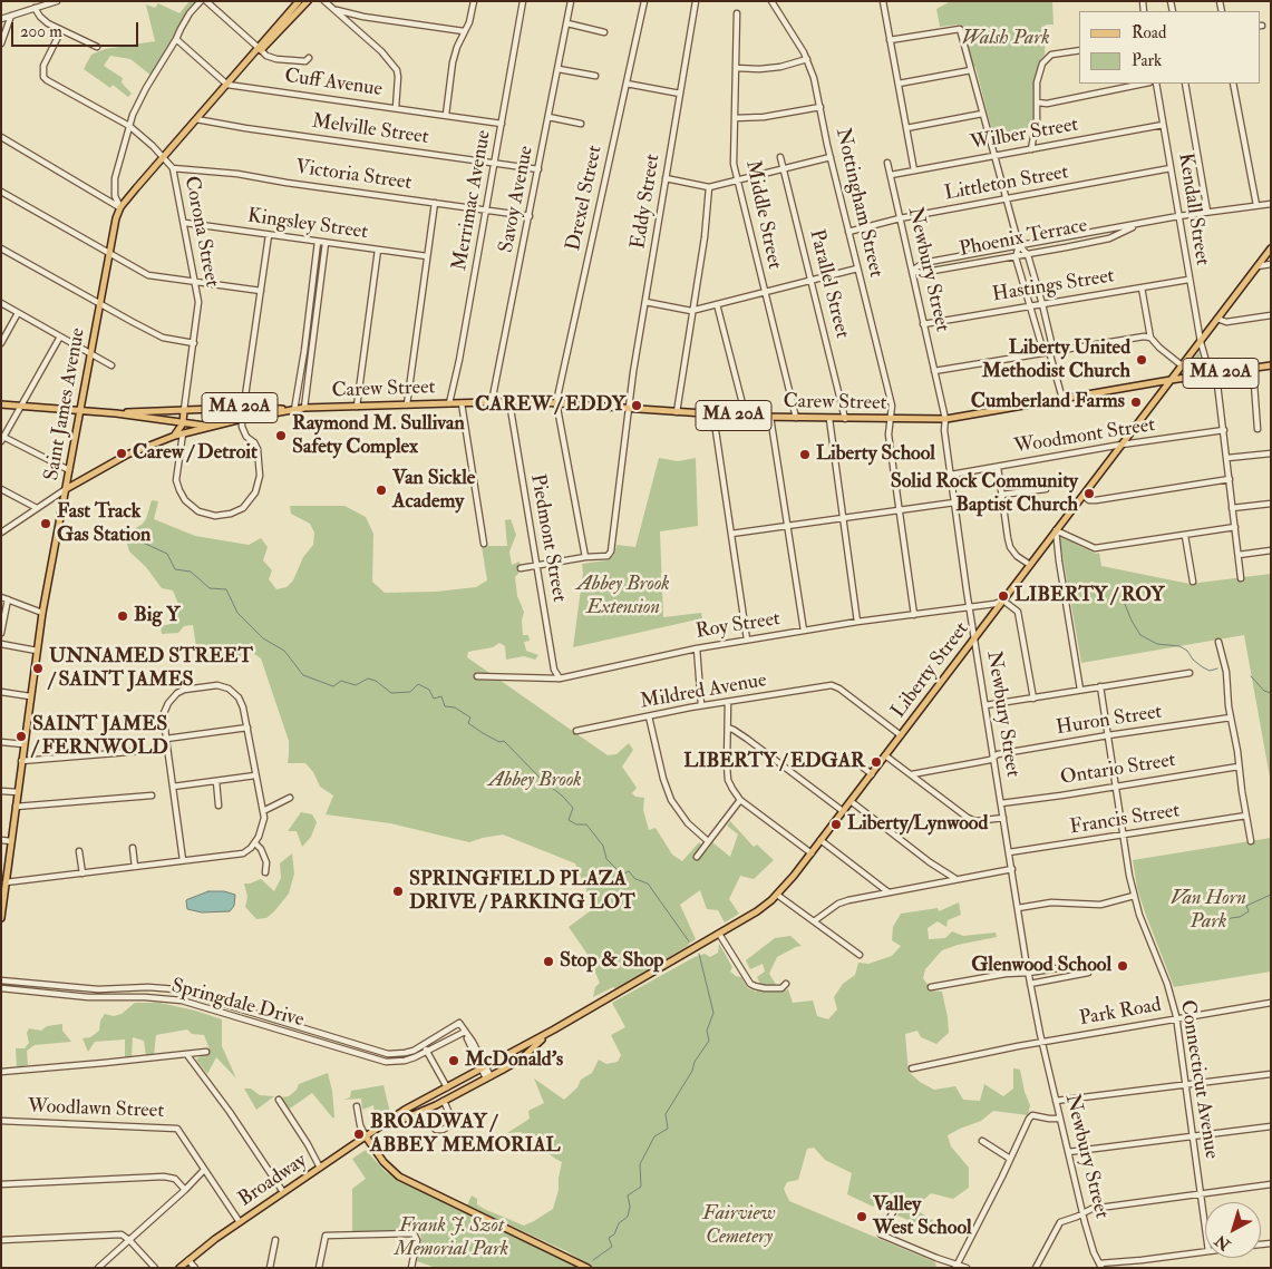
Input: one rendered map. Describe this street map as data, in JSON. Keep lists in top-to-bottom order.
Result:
{
  "streets": {
    "main road": [
      "MA 20A",
      "Carew Street",
      "Saint James Avenue",
      "Liberty Street",
      "Broadway"
    ],
    "street": [
      "Cuff Avenue",
      "Melville Street",
      "Wilber Street",
      "Victoria Street",
      "Littleton Street",
      "Drexel Street",
      "Savoy Avenue",
      "Merrimac Avenue",
      "Eddy Street",
      "Nottingham Street",
      "Kendall Street",
      "Middle Street",
      "Kingsley Street",
      "Corona Street",
      "Phoenix Terrace",
      "Newbury Street",
      "Parallel Street",
      "Hastings Street",
      "Woodmont Street",
      "Piedmont Street",
      "Roy Street",
      "Mildred Avenue",
      "Huron Street",
      "Ontario Street",
      "Francis Street",
      "Springdale Drive",
      "Park Road",
      "Connecticut Avenue",
      "Woodlawn Street"
    ]
  },
  "crossings": [
    ["Cuff Avenue", "Merrimac Avenue"],
    ["Cuff Avenue", "Saint James Avenue"],
    ["Melville Street", "Savoy Avenue"],
    ["Melville Street", "Merrimac Avenue"],
    ["Melville Street", "Saint James Avenue"],
    ["Wilber Street", "Kendall Street"],
    ["Wilber Street", "Newbury Street"],
    ["Victoria Street", "Savoy Avenue"],
    ["Victoria Street", "Merrimac Avenue"],
    ["Victoria Street", "Corona Street"],
    ["Littleton Street", "Nottingham Street"],
    ["Littleton Street", "Kendall Street"],
    ["Littleton Street", "Newbury Street"],
    ["Drexel Street", "Carew Street"],
    ["Savoy Avenue", "Carew Street"],
    ["Merrimac Avenue", "Carew Street"],
    ["Eddy Street", "Carew Street"],
    ["Nottingham Street", "Carew Street"],
    ["Nottingham Street", "Roy Street"],
    ["Kendall Street", "Phoenix Terrace"],
    ["Kendall Street", "Hastings Street"],
    ["Kendall Street", "Carew Street"],
    ["Kendall Street", "Woodmont Street"],
    ["Kendall Street", "Liberty Street"],
    ["Middle Street", "Carew Street"],
    ["Kingsley Street", "Corona Street"],
    ["Corona Street", "MA 20A"],
    ["Corona Street", "Carew Street"],
    ["Corona Street", "Saint James Avenue"],
    ["Phoenix Terrace", "Newbury Street"],
    ["Newbury Street", "Hastings Street"],
    ["Newbury Street", "Carew Street"],
    ["Newbury Street", "Woodmont Street"],
    ["Newbury Street", "Roy Street"],
    ["Newbury Street", "Liberty Street"],
    ["Newbury Street", "Huron Street"],
    ["Newbury Street", "Ontario Street"],
    ["Newbury Street", "Francis Street"],
    ["Newbury Street", "Park Road"],
    ["Parallel Street", "Carew Street"],
    ["MA 20A", "Carew Street"],
    ["MA 20A", "Saint James Avenue"],
    ["Carew Street", "Saint James Avenue"],
    ["Carew Street", "Piedmont Street"],
    ["Carew Street", "Liberty Street"],
    ["Woodmont Street", "Liberty Street"],
    ["Piedmont Street", "Roy Street"],
    ["Roy Street", "Liberty Street"],
    ["Liberty Street", "Mildred Avenue"],
    ["Liberty Street", "Broadway"],
    ["Huron Street", "Connecticut Avenue"],
    ["Ontario Street", "Connecticut Avenue"],
    ["Francis Street", "Connecticut Avenue"],
    ["Park Road", "Connecticut Avenue"],
    ["Woodlawn Street", "Broadway"]
  ],
  "parks": [
    "Walsh Park",
    "Abbey Brook Extension",
    "Abbey Brook",
    "Van Horn Park",
    "Fairview Cemetery",
    "Frank J. Szot Memorial Park"
  ],
  "places": [
    "Liberty United Methodist Church",
    "Cumberland Farms",
    "CAREW / EDDY",
    "Raymond M. Sullivan Safety Complex",
    "Carew / Detroit",
    "Liberty School",
    "Van Sickle Academy",
    "Solid Rock Community Baptist Church",
    "Fast Track Gas Station",
    "LIBERTY / ROY",
    "Big Y",
    "UNNAMED STREET / SAINT JAMES",
    "SAINT JAMES / FERNWOLD",
    "LIBERTY / EDGAR",
    "Liberty/Lynwood",
    "SPRINGFIELD PLAZA DRIVE / PARKING LOT",
    "Stop & Shop",
    "Glenwood School",
    "McDonald's",
    "BROADWAY / ABBEY MEMORIAL",
    "Valley West School"
  ],
  "legend": ["Road", "Park"],
  "scale_bar": "200 m",
  "north": "bottom left"
}
